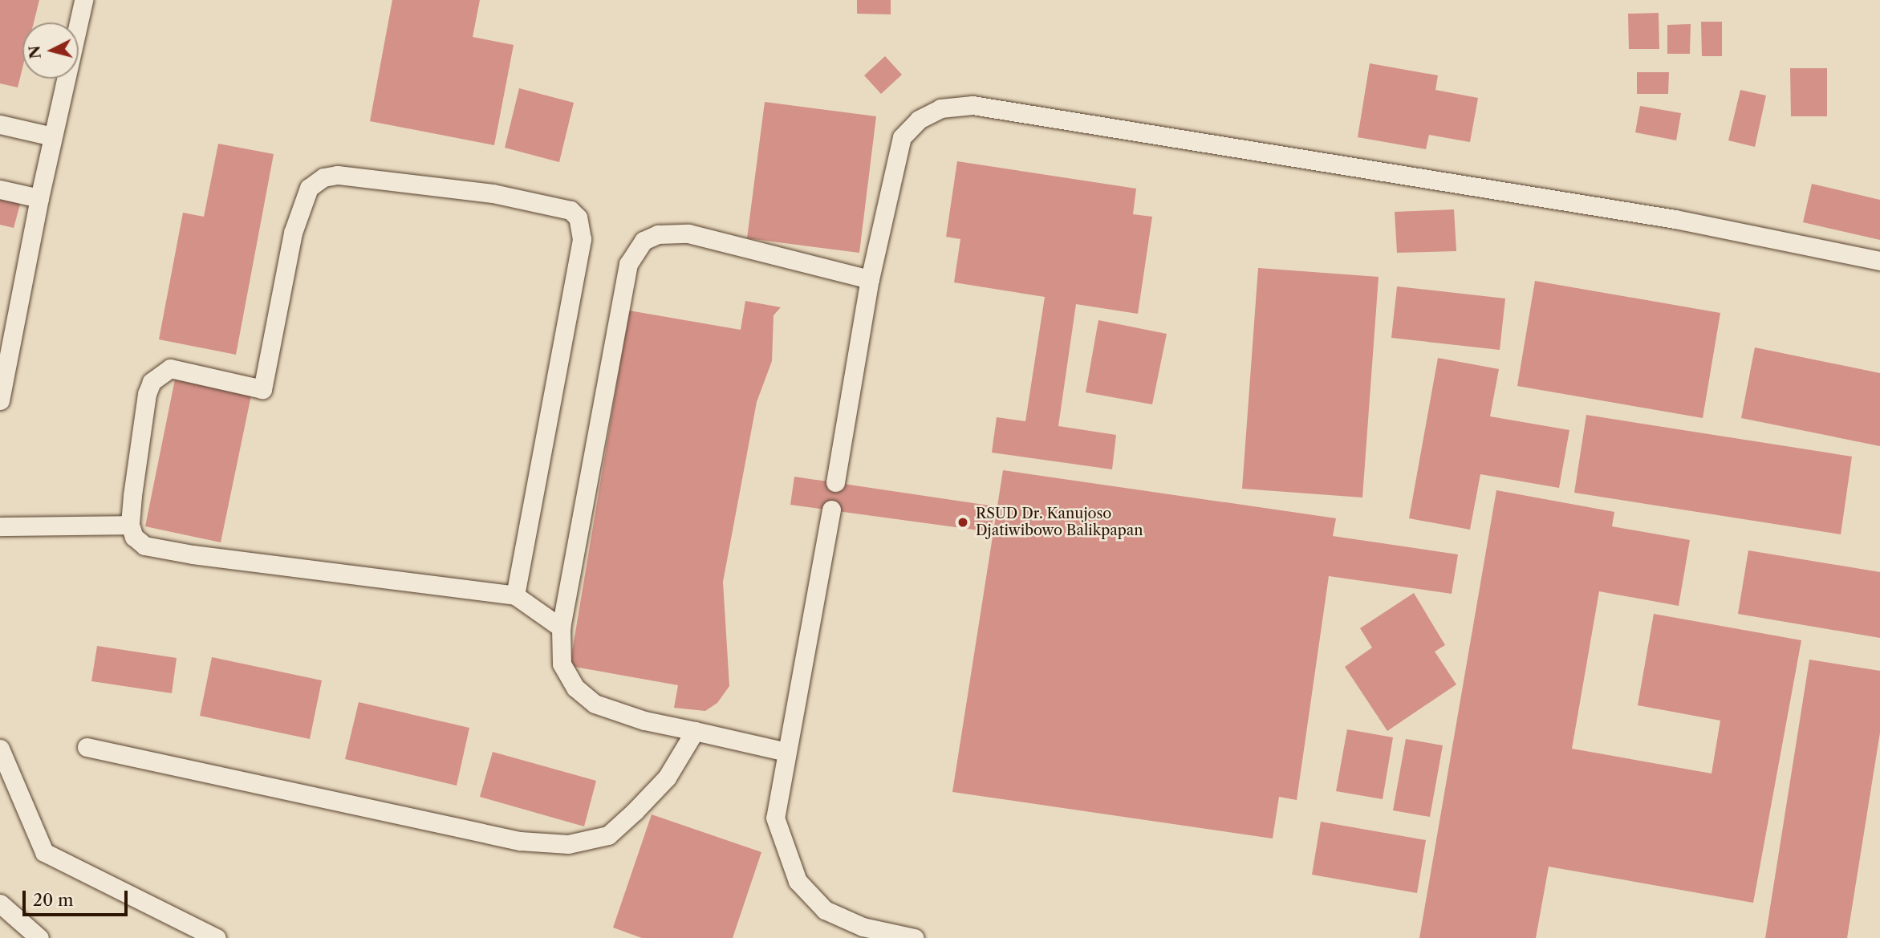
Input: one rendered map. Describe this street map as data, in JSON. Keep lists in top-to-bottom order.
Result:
{
  "places": ["RSUD Dr. Kanujoso Djatiwibowo Balikpapan"],
  "scale_bar": "20 m",
  "north": "left"
}
